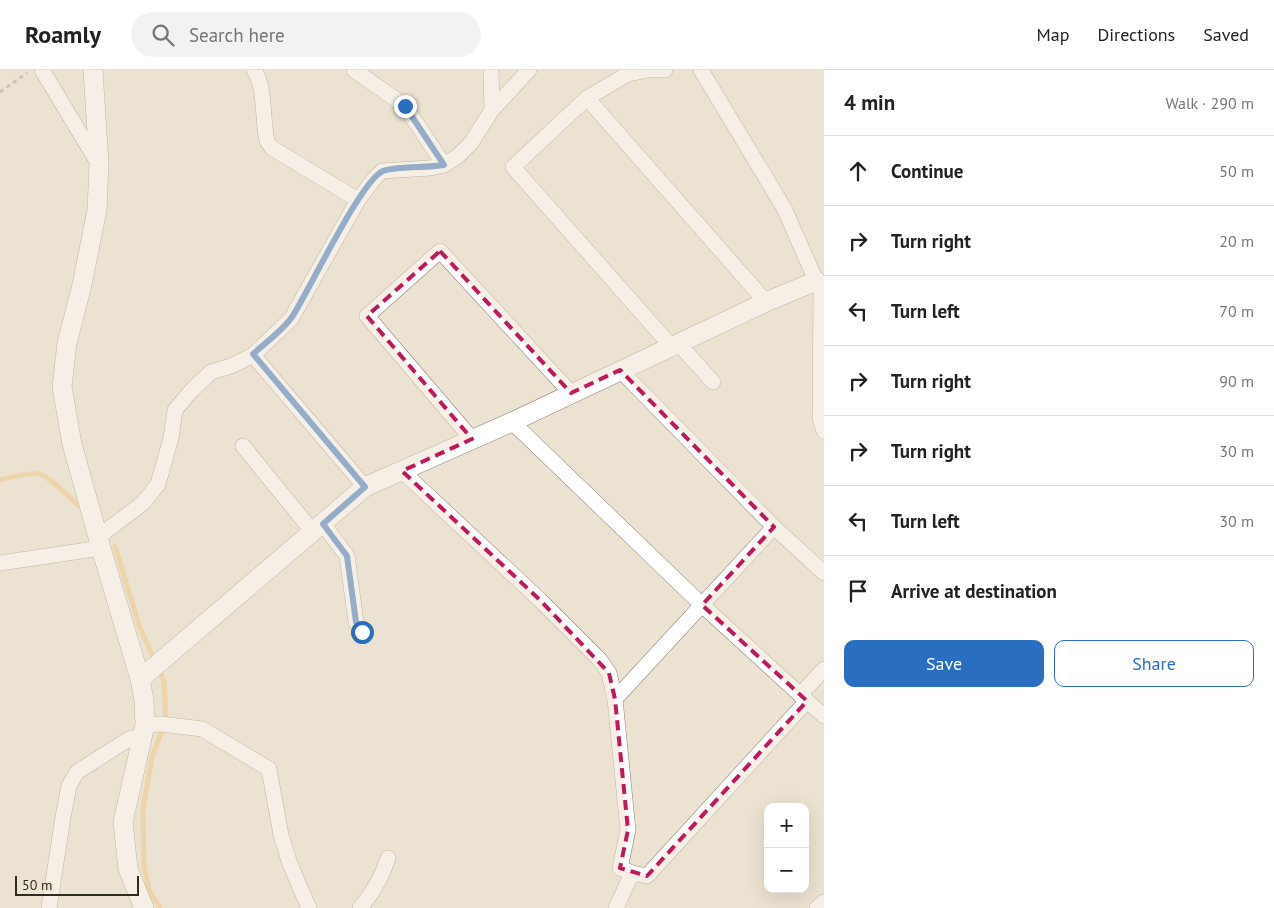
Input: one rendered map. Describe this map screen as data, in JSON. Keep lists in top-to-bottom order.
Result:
{
  "scale_bar": "50 m",
  "page": {
    "header": "Roamly",
    "search": "Search here",
    "nav": ["Map", "Directions", "Saved"],
    "heading": ["4 min", "Walk · 290 m"],
    "list": [
      ["Continue", "50 m"],
      ["Turn right", "20 m"],
      ["Turn left", "70 m"],
      ["Turn right", "90 m"],
      ["Turn right", "30 m"],
      ["Turn left", "30 m"],
      "Arrive at destination"
    ],
    "buttons": ["Save", "Share"],
    "map_buttons": ["+", "−"],
    "scale": "50 m"
  }
}
